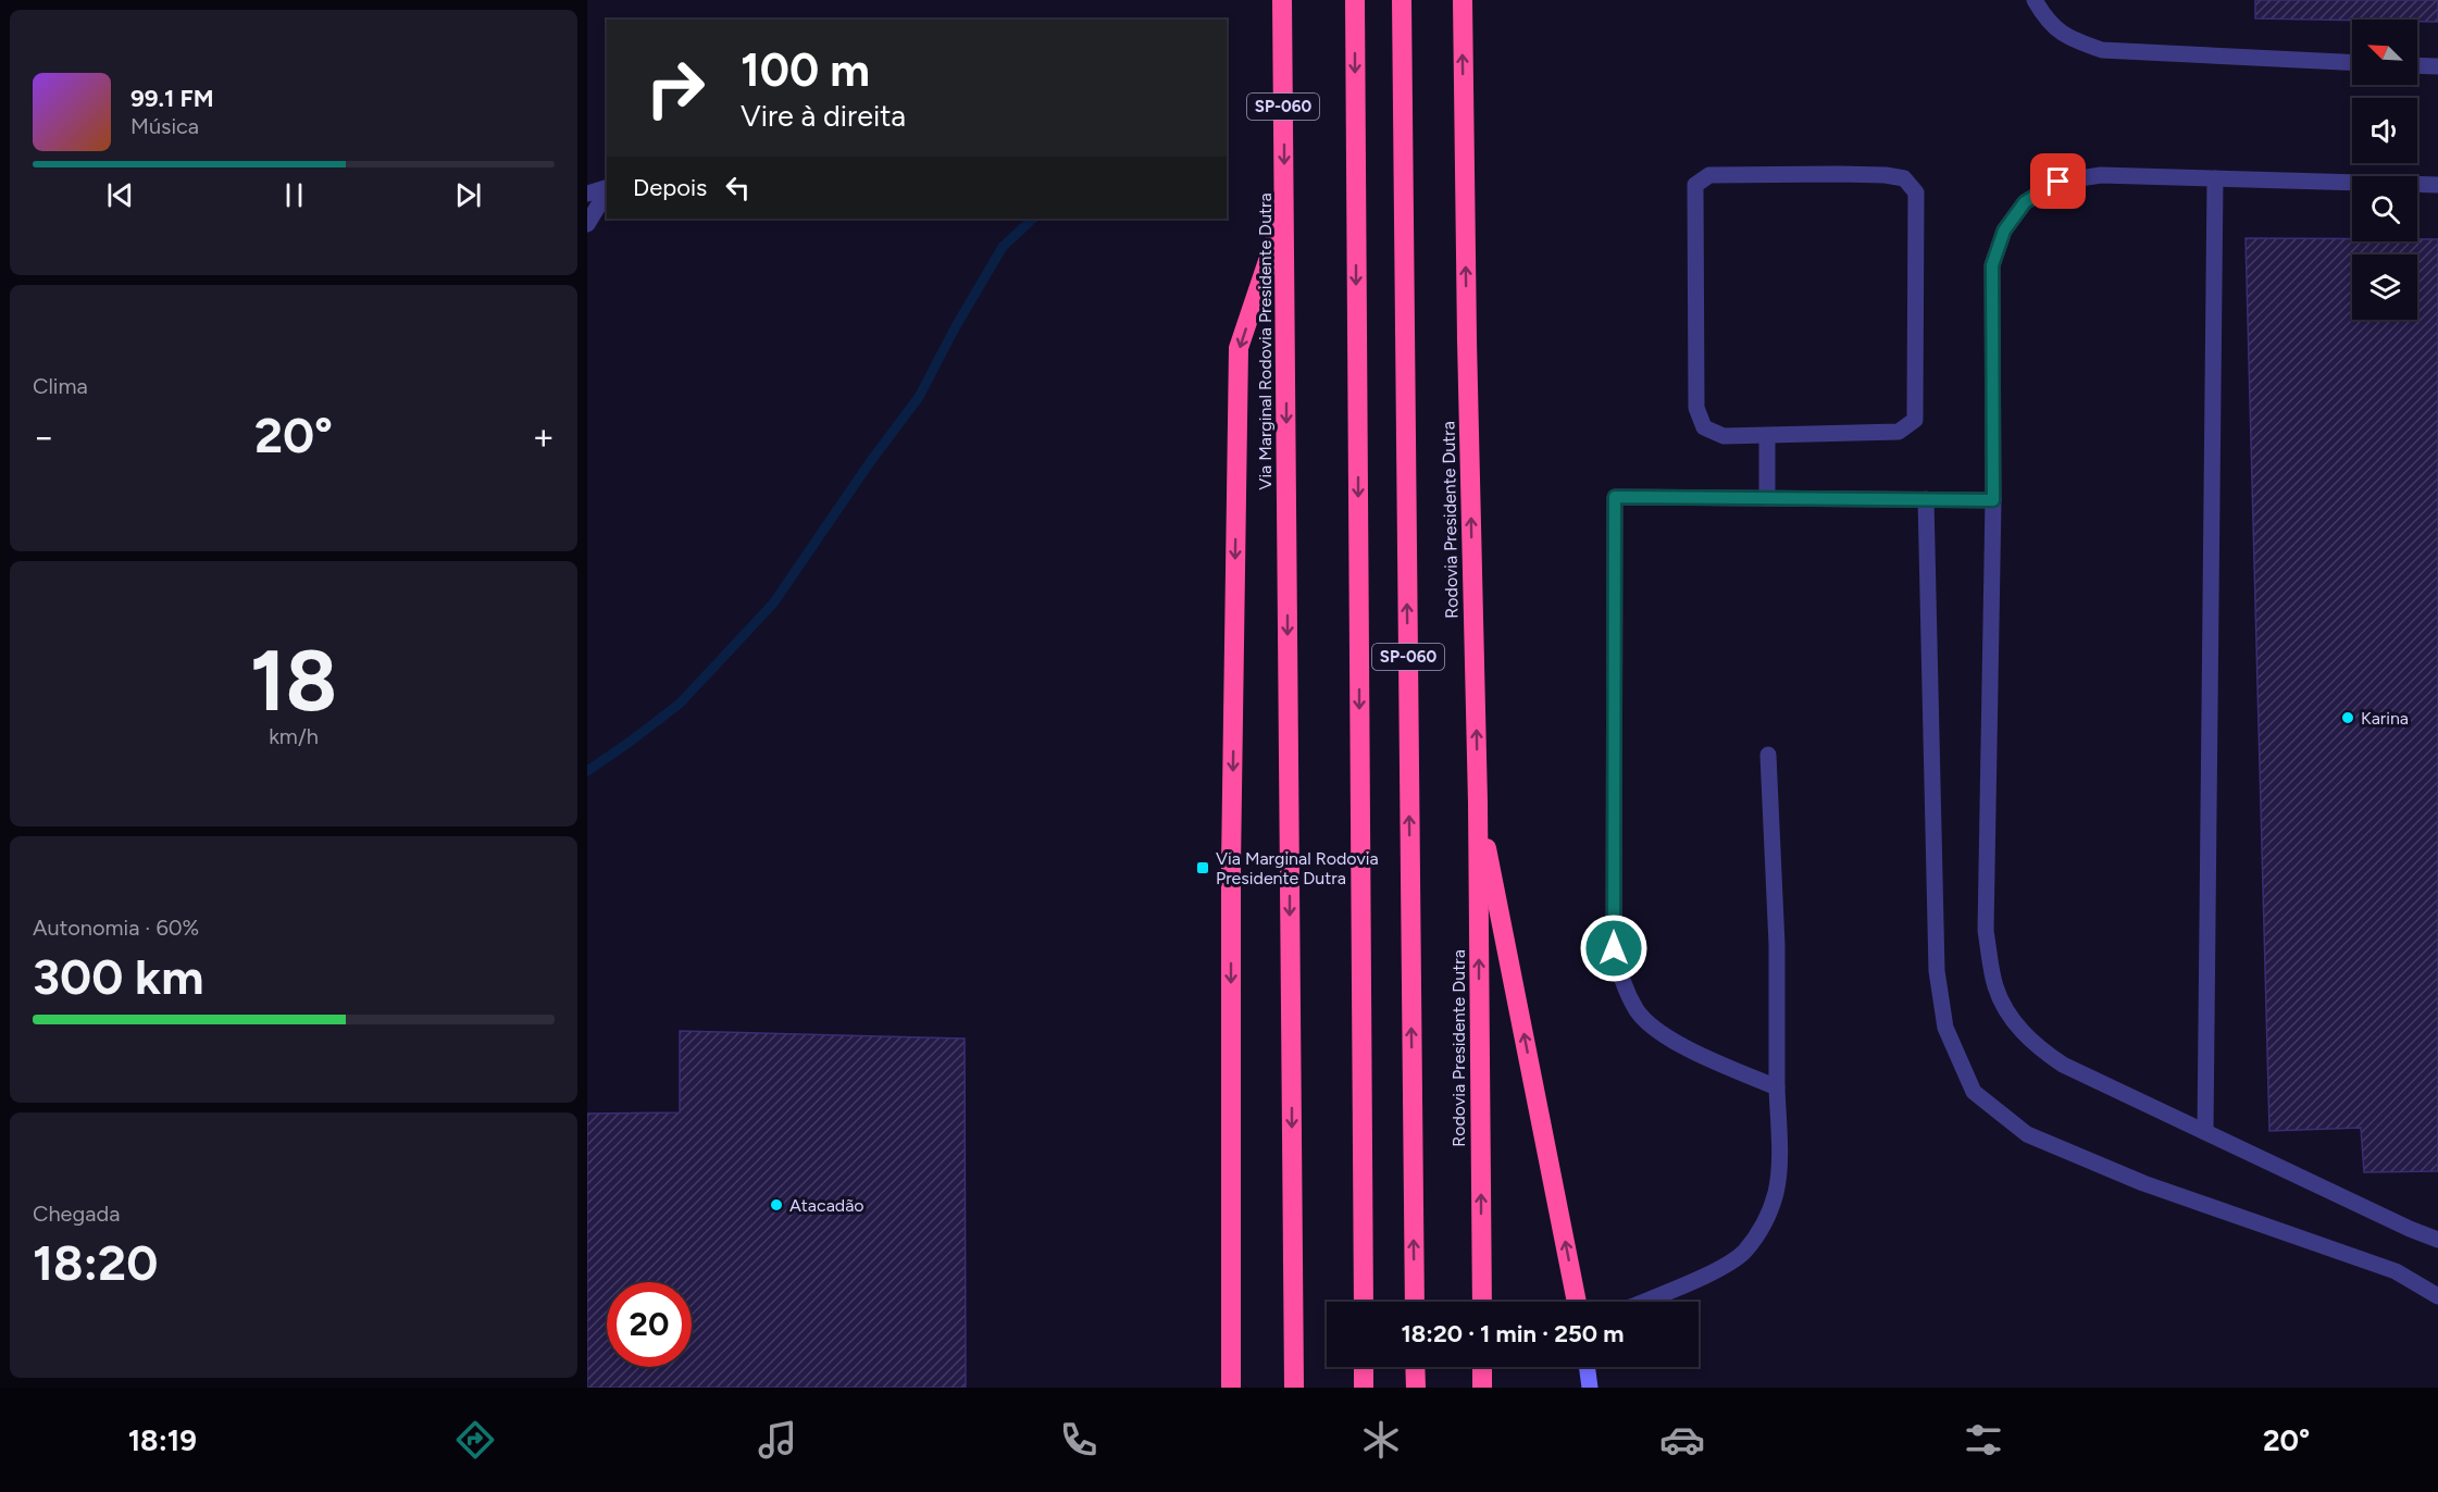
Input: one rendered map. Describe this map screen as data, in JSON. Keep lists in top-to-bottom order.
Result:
{
  "streets": {
    "highway": ["SP-060", "Via Marginal Rodovia Presidente Dutra", "Rodovia Presidente Dutra"]
  },
  "places": {
    "other": ["Karina", "Atacadão"],
    "transit": ["Via Marginal Rodovia Presidente Dutra"]
  },
  "north": "top left",
  "page": {
    "turn": ["100 m", "Vire à direita"],
    "song": ["99.1 FM", "Música"],
    "then": "Depois",
    "tile": [
      "Clima",
      ["18", "km/h"],
      ["Autonomia · 60%", "300 km"],
      ["Chegada", "18:20"]
    ],
    "heat": ["−", "20°", "+"],
    "limit": "20",
    "trip": "18:20 · 1 min · 250 m",
    "tabs": ["18:19", "20°"]
  }
}
